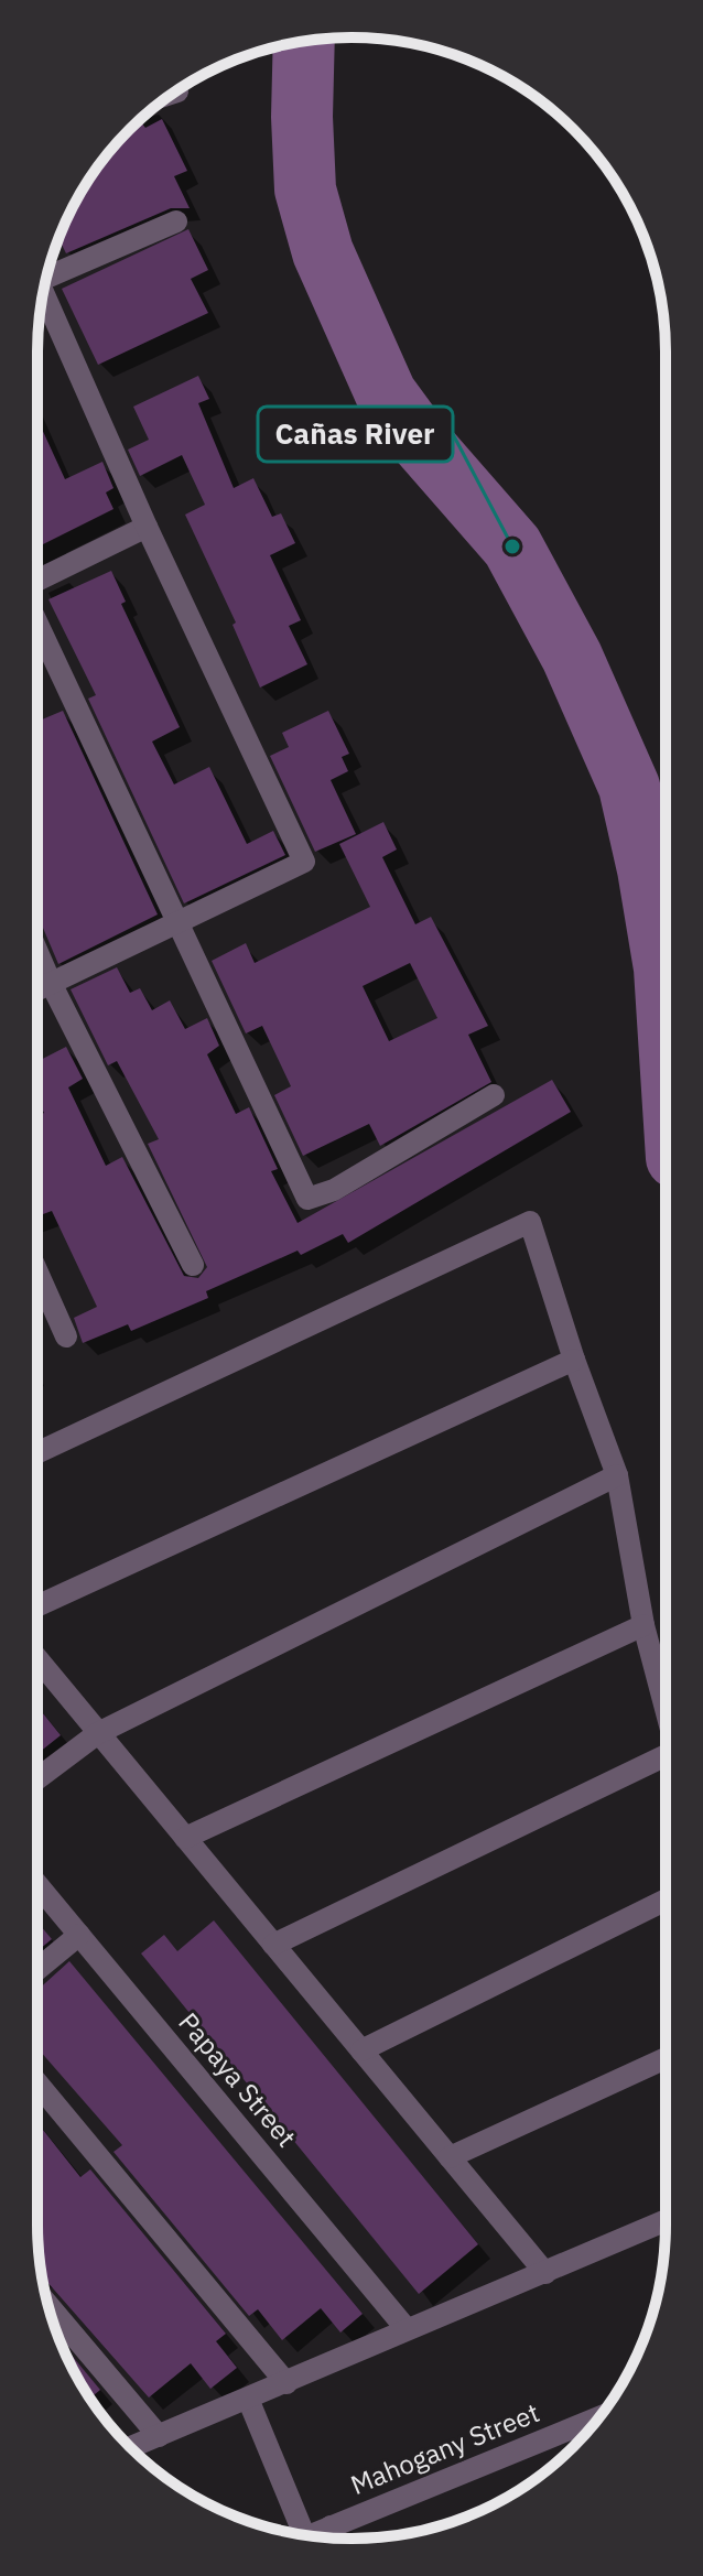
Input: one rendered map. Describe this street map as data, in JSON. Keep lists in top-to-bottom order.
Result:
{
  "streets": {
    "street": ["Papaya Street", "Mahogany Street"]
  },
  "places": ["Cañas River"]
}
